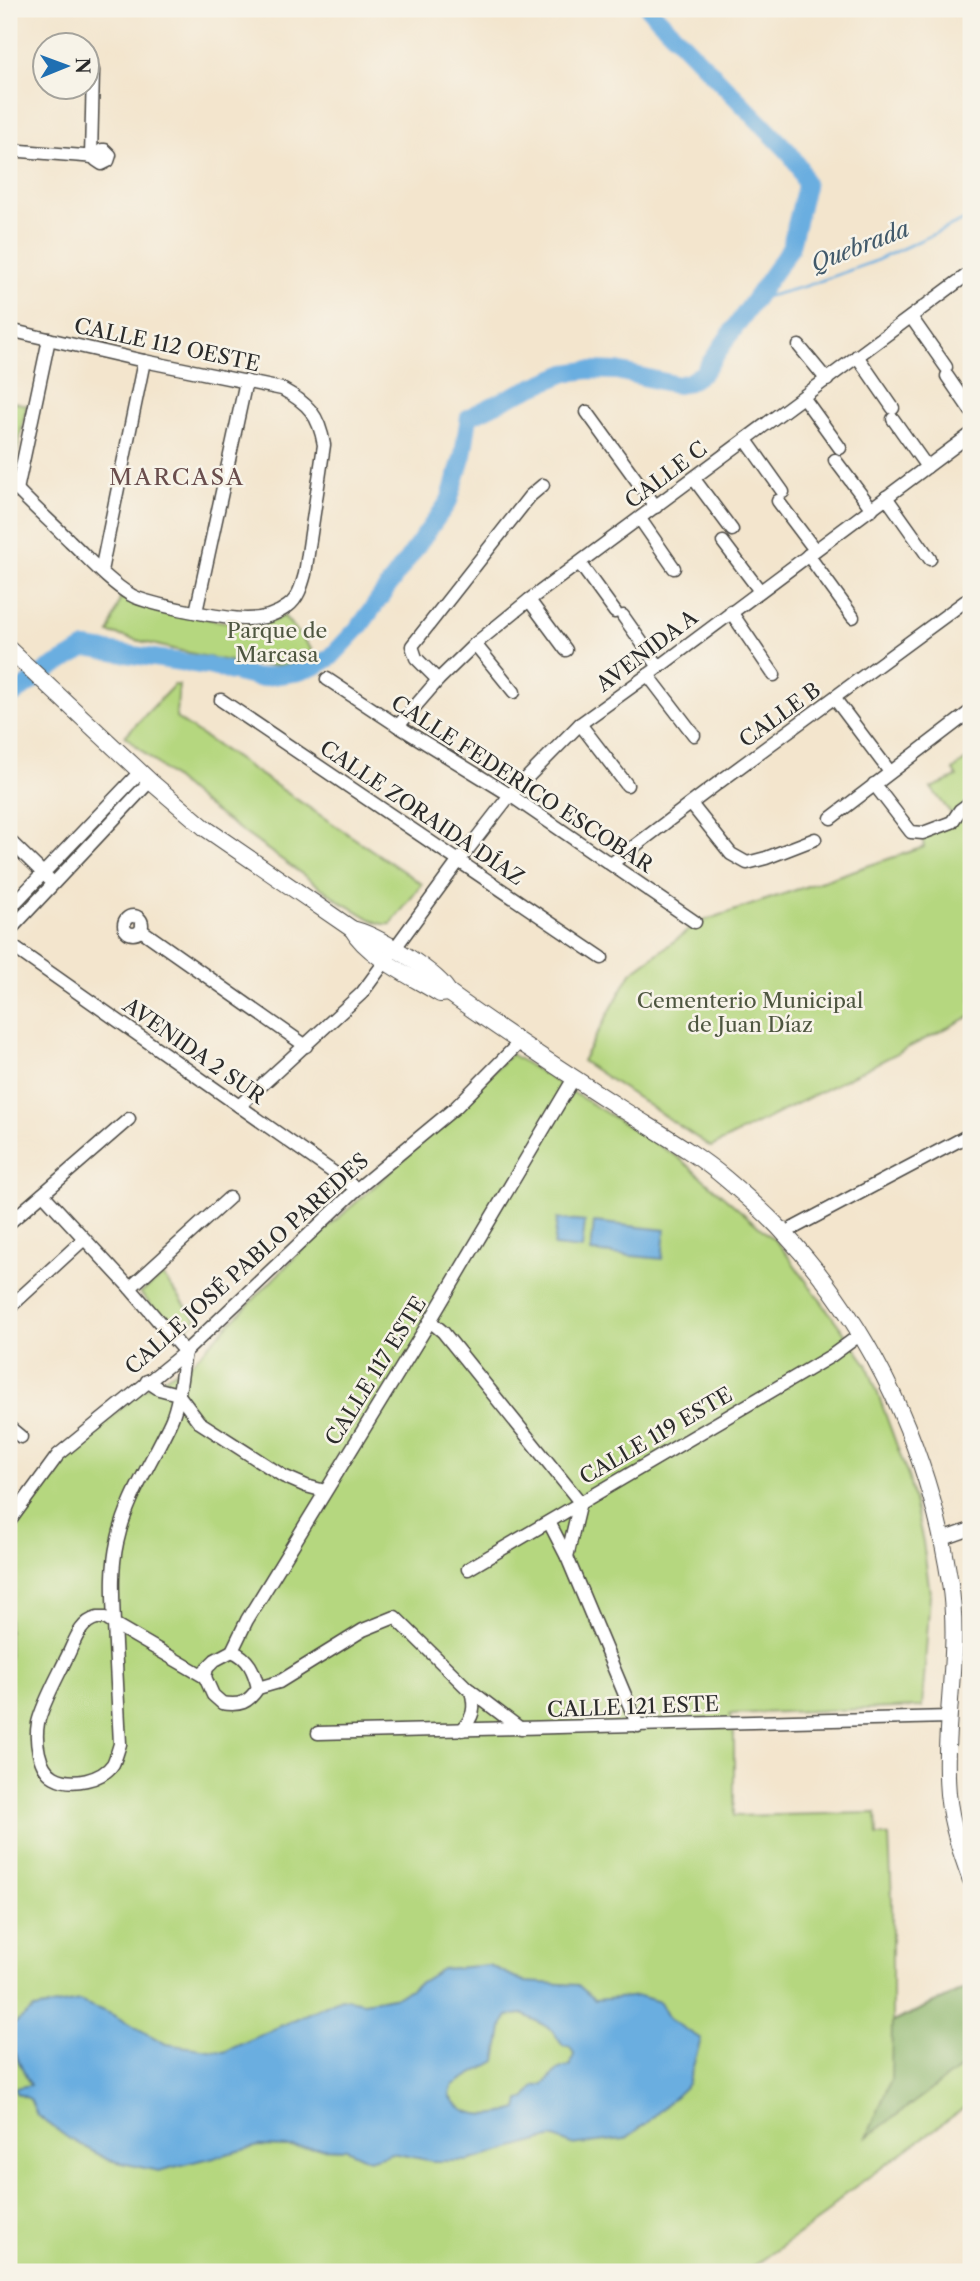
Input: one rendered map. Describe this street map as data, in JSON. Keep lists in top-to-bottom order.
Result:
{
  "streets": {
    "street": [
      "CALLE 112 OESTE",
      "CALLE C",
      "AVENIDA A",
      "CALLE B",
      "CALLE FEDERICO ESCOBAR",
      "CALLE ZORAIDA DÍAZ",
      "AVENIDA 2 SUR",
      "CALLE JOSÉ PABLO PAREDES",
      "CALLE 117 ESTE",
      "CALLE 119 ESTE",
      "CALLE 121 ESTE"
    ]
  },
  "crossings": [
    ["CALLE C", "CALLE FEDERICO ESCOBAR"],
    ["AVENIDA A", "CALLE FEDERICO ESCOBAR"],
    ["AVENIDA A", "CALLE ZORAIDA DÍAZ"],
    ["AVENIDA A", "AVENIDA 2 SUR"],
    ["CALLE B", "CALLE FEDERICO ESCOBAR"],
    ["AVENIDA 2 SUR", "CALLE JOSÉ PABLO PAREDES"]
  ],
  "districts": ["MARCASA"],
  "water": ["Quebrada"],
  "parks": ["Parque de Marcasa", "Cementerio Municipal de Juan Díaz"],
  "north": "right"
}
